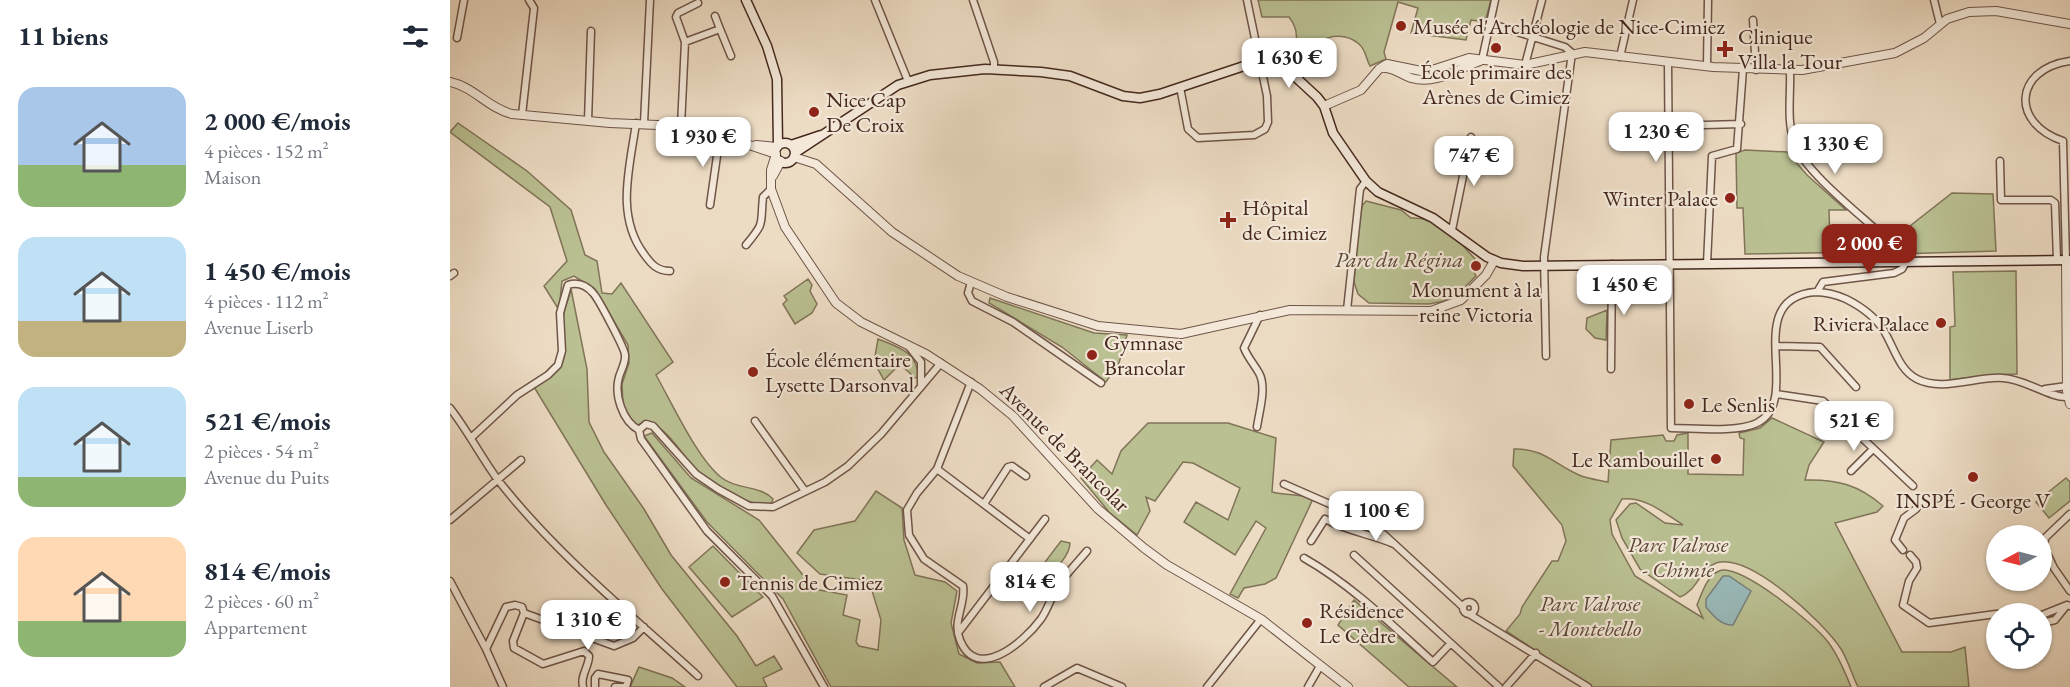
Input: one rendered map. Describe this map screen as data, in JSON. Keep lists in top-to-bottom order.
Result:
{
  "streets": {
    "street": ["Avenue de Brancolar"]
  },
  "parks": ["Parc du Régina", "Parc Valrose - Chimie", "Parc Valrose - Montebello"],
  "places": {
    "other": [
      "Musée d'Archéologie de Nice-Cimiez",
      "École primaire des Arènes de Cimiez",
      "Nice Cap De Croix",
      "Winter Palace",
      "Monument à la reine Victoria",
      "Riviera Palace",
      "Gymnase Brancolar",
      "École élémentaire Lysette Darsonval",
      "Le Senlis",
      "Le Rambouillet",
      "INSPÉ - George V",
      "Tennis de Cimiez",
      "Résidence Le Cèdre"
    ],
    "health": ["Clinique Villa la Tour", "Hôpital de Cimiez"]
  },
  "north": "left",
  "page": {
    "heading": "11 biens",
    "price": [
      "1 630 €",
      "1 230 €",
      "1 930 €",
      "1 330 €",
      "747 €",
      "2 000 €",
      "1 450 €",
      "521 €",
      "1 100 €",
      "814 €",
      "1 310 €"
    ],
    "list": [
      {
        "name": "2 000 €/mois",
        "note": "4 pièces · 152 m² · Maison"
      },
      {
        "name": "1 450 €/mois",
        "note": "4 pièces · 112 m² · Avenue Liserb"
      },
      {
        "name": "521 €/mois",
        "note": "2 pièces · 54 m² · Avenue du Puits"
      },
      {
        "name": "814 €/mois",
        "note": "2 pièces · 60 m² · Appartement"
      }
    ]
  }
}
